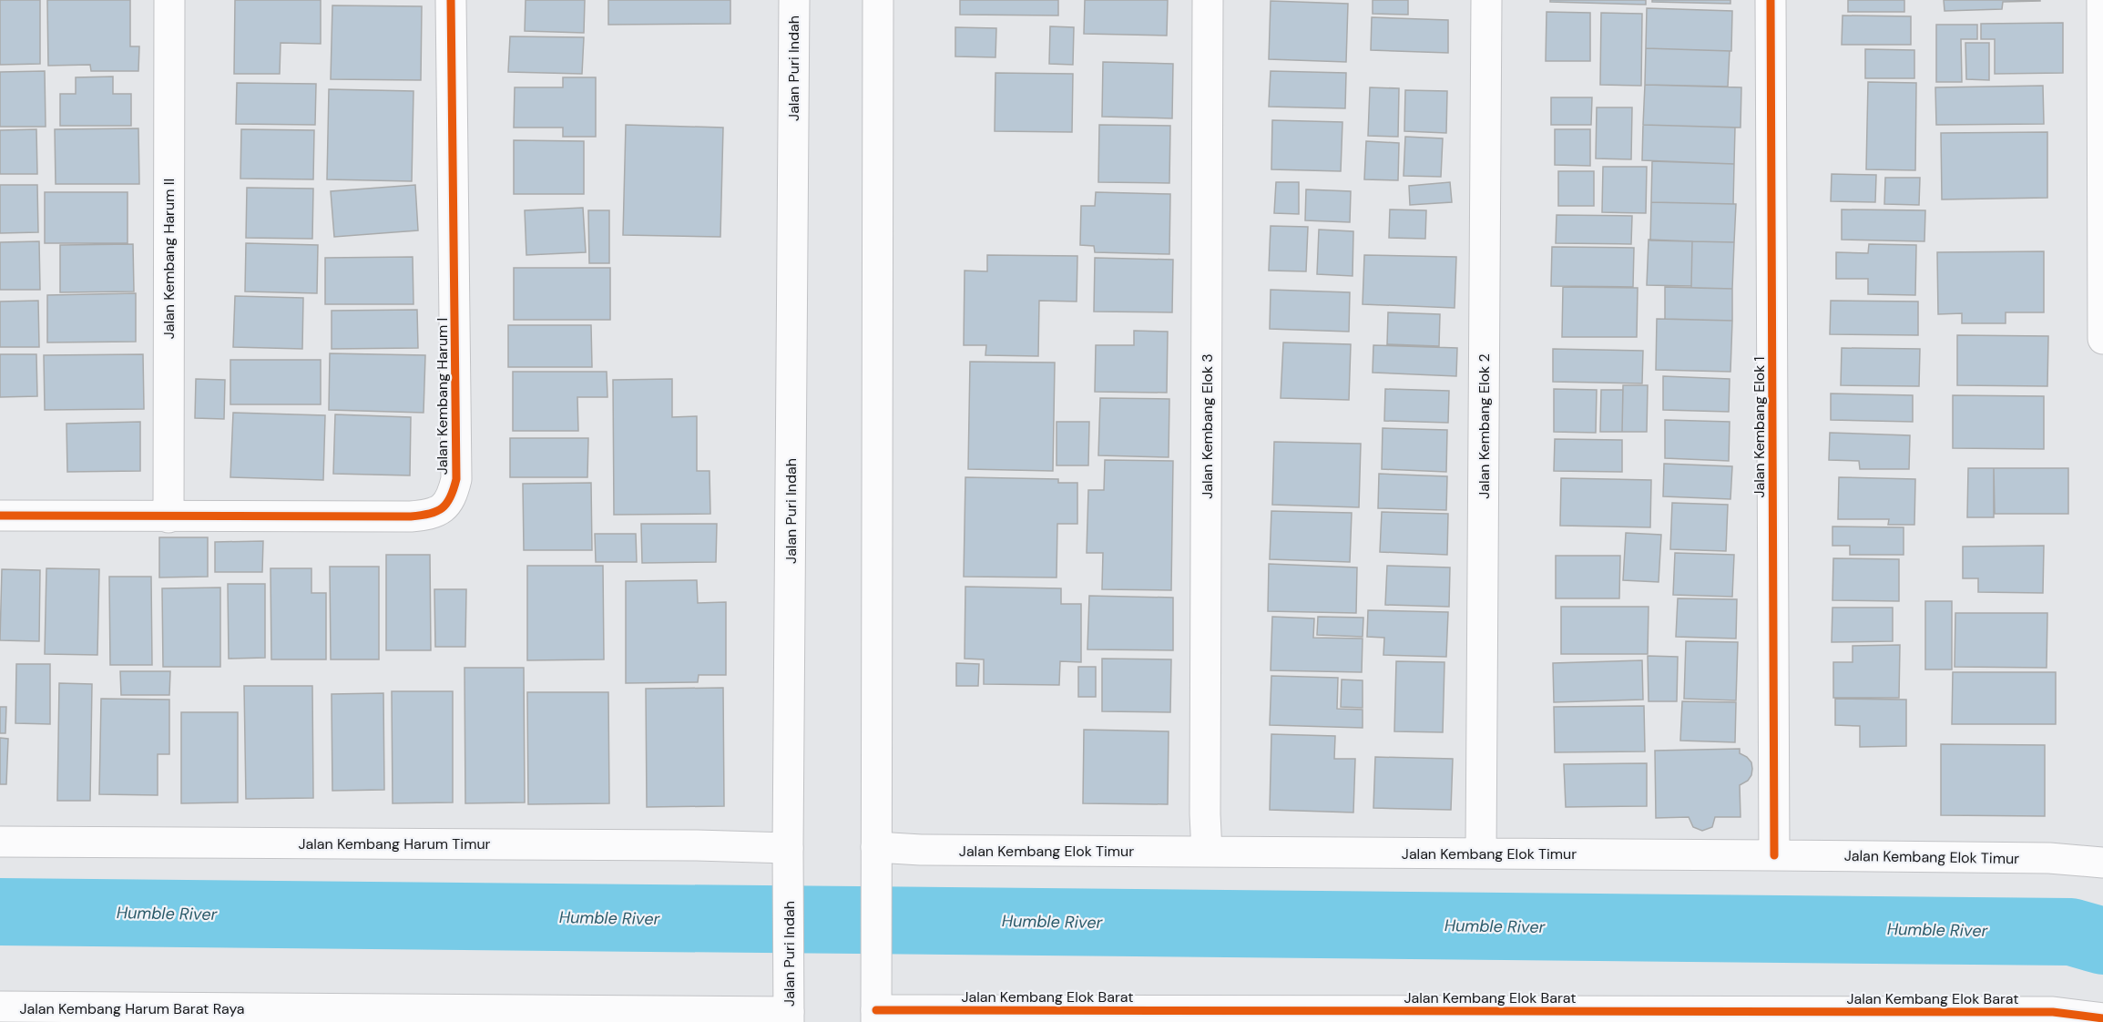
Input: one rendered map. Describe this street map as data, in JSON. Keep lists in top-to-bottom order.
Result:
{
  "streets": {
    "street": [
      "Jalan Puri Indah",
      "Jalan Kembang Harum II",
      "Jalan Kembang Harum I",
      "Jalan Kembang Elok 3",
      "Jalan Kembang Elok 2",
      "Jalan Kembang Elok 1",
      "Jalan Kembang Harum Timur",
      "Jalan Kembang Elok Timur",
      "Jalan Kembang Elok Barat",
      "Jalan Kembang Harum Barat Raya"
    ]
  },
  "crossings": [
    ["Jalan Puri Indah", "Jalan Kembang Harum Timur"],
    ["Jalan Puri Indah", "Jalan Kembang Harum Barat Raya"],
    ["Jalan Kembang Harum II", "Jalan Kembang Harum I"],
    ["Jalan Kembang Elok 3", "Jalan Kembang Elok Timur"],
    ["Jalan Kembang Elok 2", "Jalan Kembang Elok Timur"],
    ["Jalan Kembang Elok 1", "Jalan Kembang Elok Timur"]
  ],
  "water": ["Humble River"]
}
